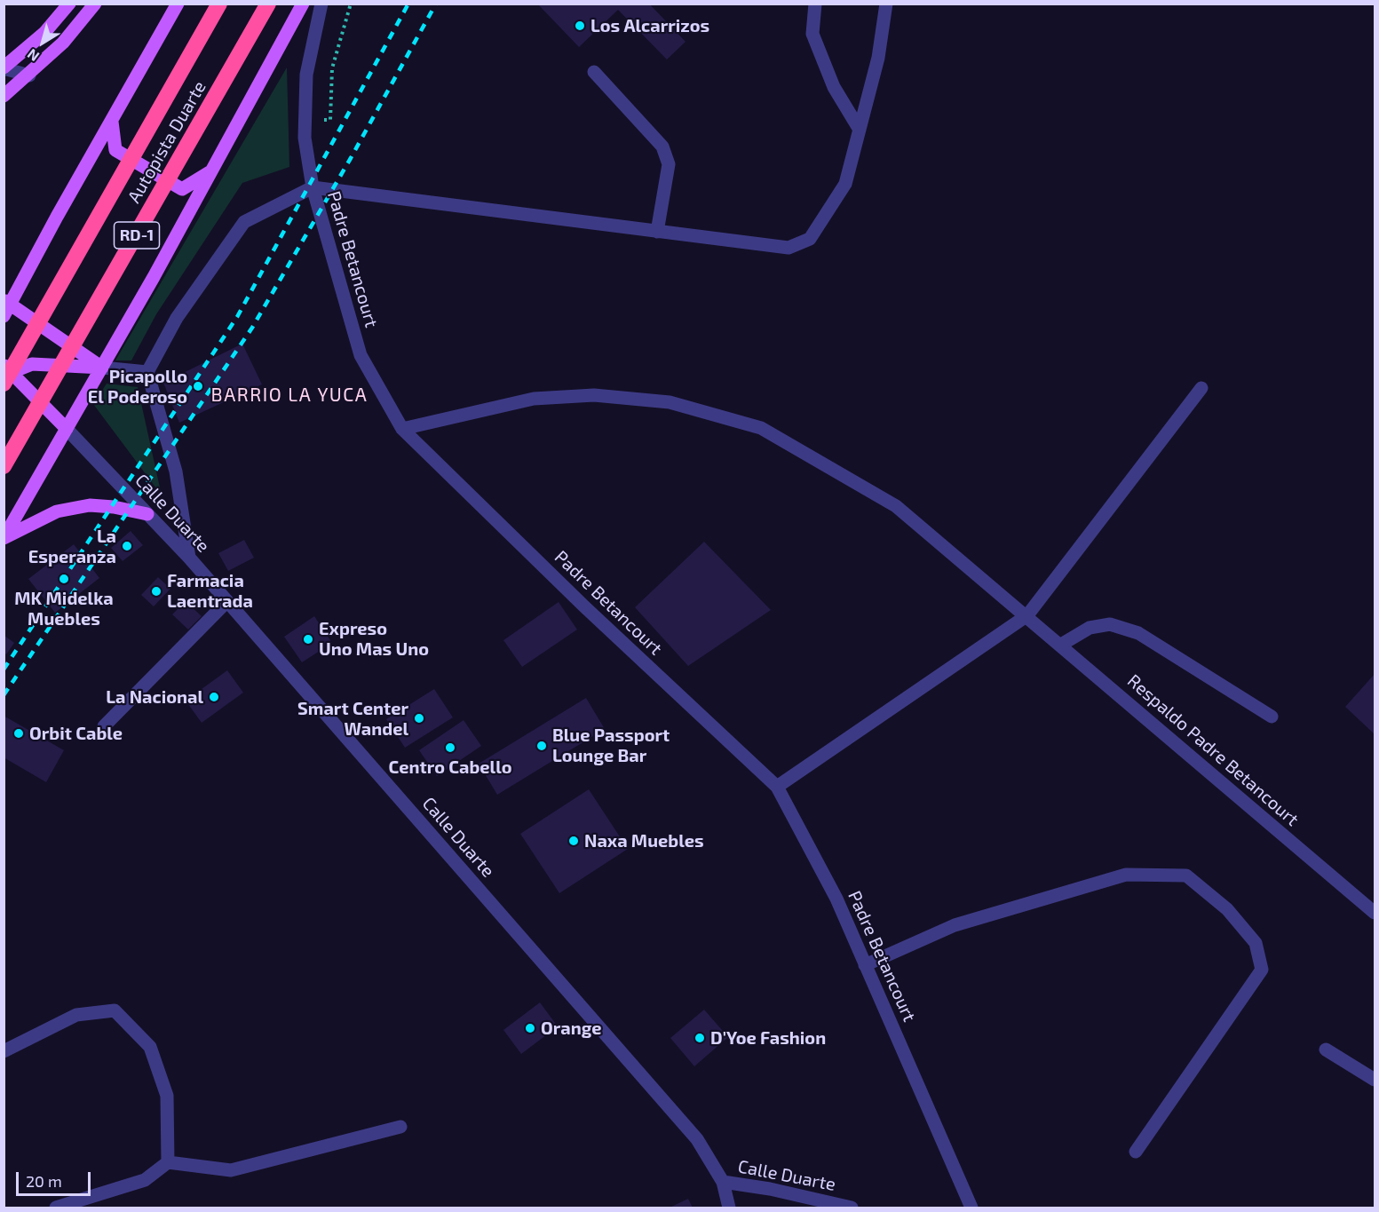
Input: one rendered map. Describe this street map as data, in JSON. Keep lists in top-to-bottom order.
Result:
{
  "streets": {
    "highway": ["Autopista Duarte", "RD-1"],
    "street": ["Padre Betancourt", "Calle Duarte", "Respaldo Padre Betancourt"]
  },
  "crossings": [
    ["Padre Betancourt", "Respaldo Padre Betancourt"]
  ],
  "districts": ["BARRIO LA YUCA"],
  "places": [
    "Los Alcarrizos",
    "Picapollo El Poderoso",
    "La Esperanza",
    "MK Midelka Muebles",
    "Farmacia Laentrada",
    "Expreso Uno Mas Uno",
    "La Nacional",
    "Smart Center Wandel",
    "Orbit Cable",
    "Blue Passport Lounge Bar",
    "Centro Cabello",
    "Naxa Muebles",
    "Orange",
    "D'Yoe Fashion"
  ],
  "scale_bar": "20 m",
  "north": "bottom left"
}
